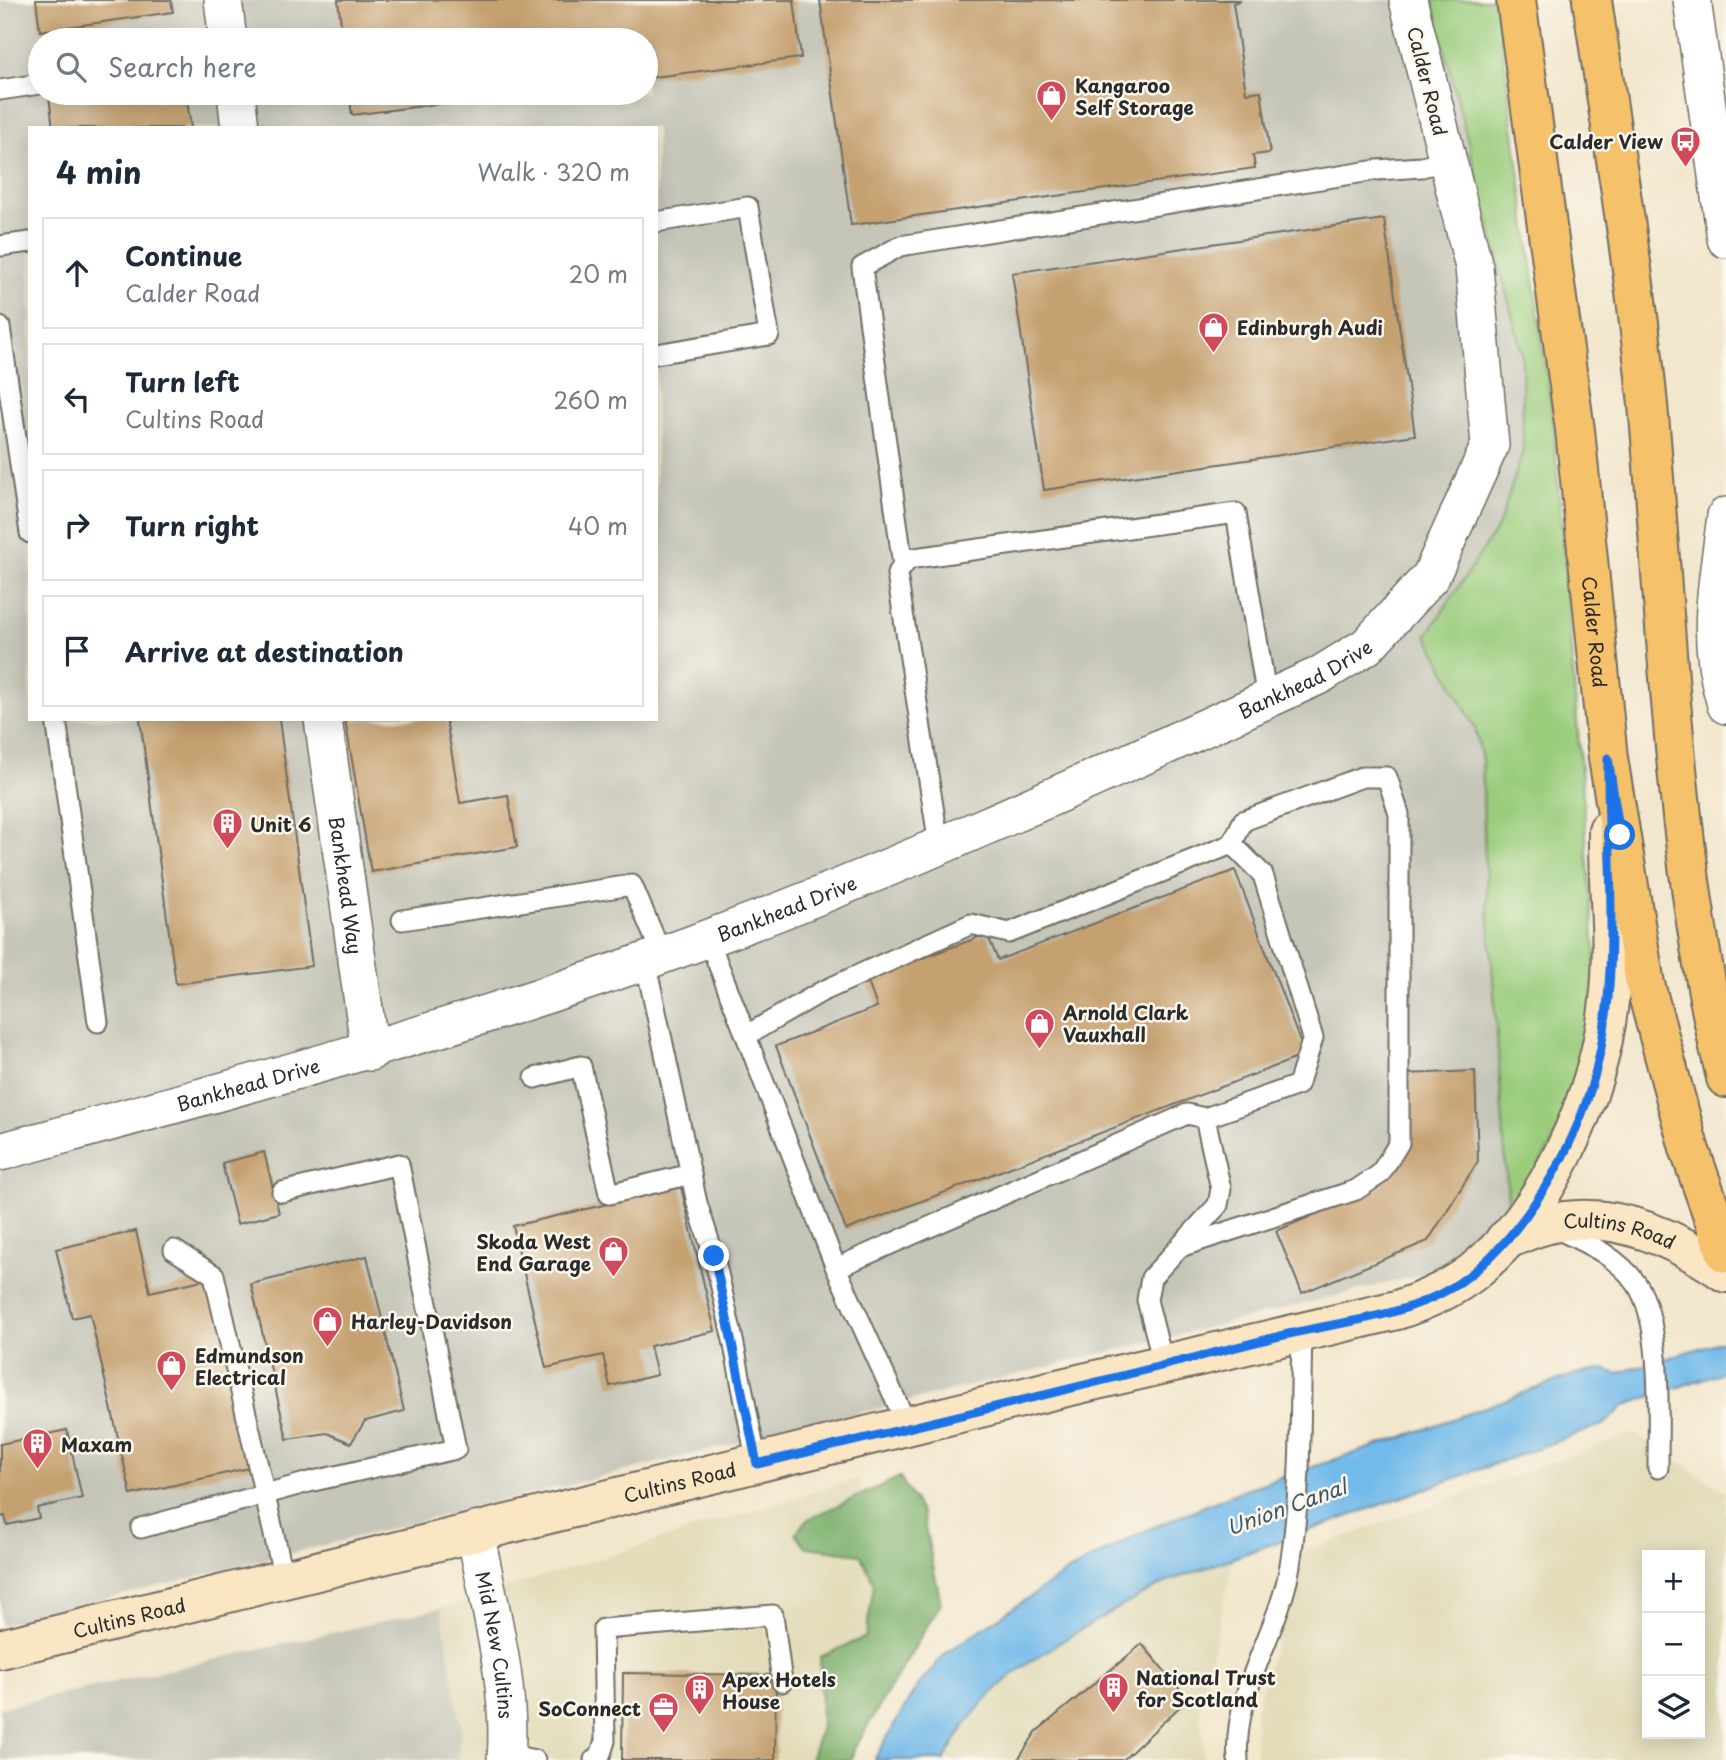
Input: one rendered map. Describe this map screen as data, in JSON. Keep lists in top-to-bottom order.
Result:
{
  "streets": {
    "main road": ["Calder Road"],
    "street": [
      "Bankhead Drive",
      "Bankhead Way",
      "Cultins Road",
      "Mid New Cultins"
    ]
  },
  "crossings": [
    ["Calder Road", "Bankhead Drive"],
    ["Calder Road", "Cultins Road"],
    ["Bankhead Drive", "Bankhead Way"],
    ["Cultins Road", "Mid New Cultins"]
  ],
  "water": ["Union Canal"],
  "places": {
    "shop": [
      "Kangaroo Self Storage",
      "Edinburgh Audi",
      "Arnold Clark Vauxhall",
      "Skoda West End Garage",
      "Harley-Davidson",
      "Edmundson Electrical"
    ],
    "bus stop": ["Calder View"],
    "building": [
      "Unit 6",
      "Maxam",
      "National Trust for Scotland",
      "Apex Hotels House"
    ],
    "office": ["SoConnect"]
  },
  "page": {
    "search": "Search here",
    "heading": ["4 min", "Walk · 320 m"],
    "list": [
      ["Continue", "Calder Road", "20 m"],
      ["Turn left", "Cultins Road", "260 m"],
      ["Turn right", "40 m"],
      "Arrive at destination"
    ],
    "map_buttons": ["+", "−"]
  }
}
